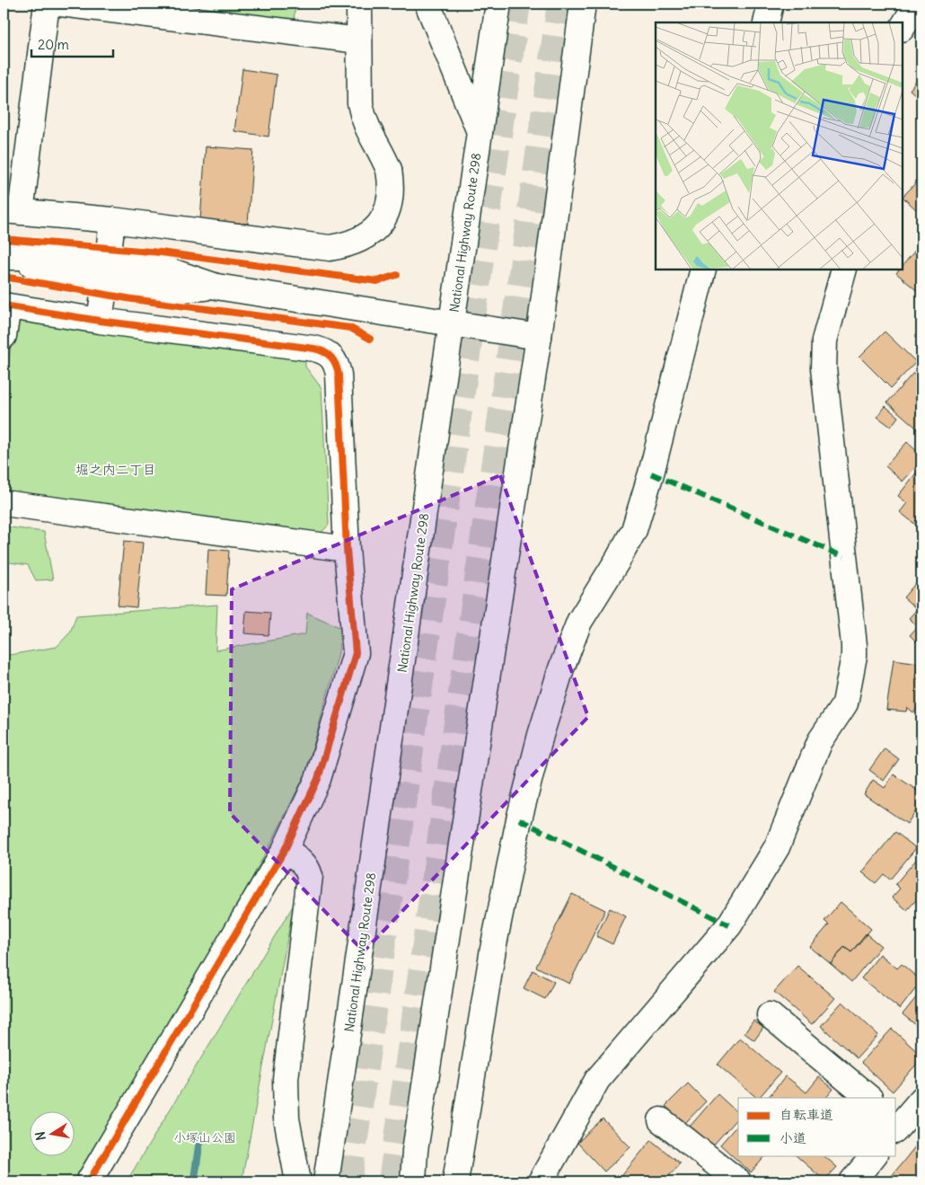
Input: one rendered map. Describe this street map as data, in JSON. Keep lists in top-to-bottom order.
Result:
{
  "streets": {
    "main road": ["National Highway Route 298"]
  },
  "districts": ["堀之内二丁目"],
  "parks": ["小塚山公園"],
  "legend": ["自転車道", "小道"],
  "scale_bar": "20 m",
  "north": "left"
}
